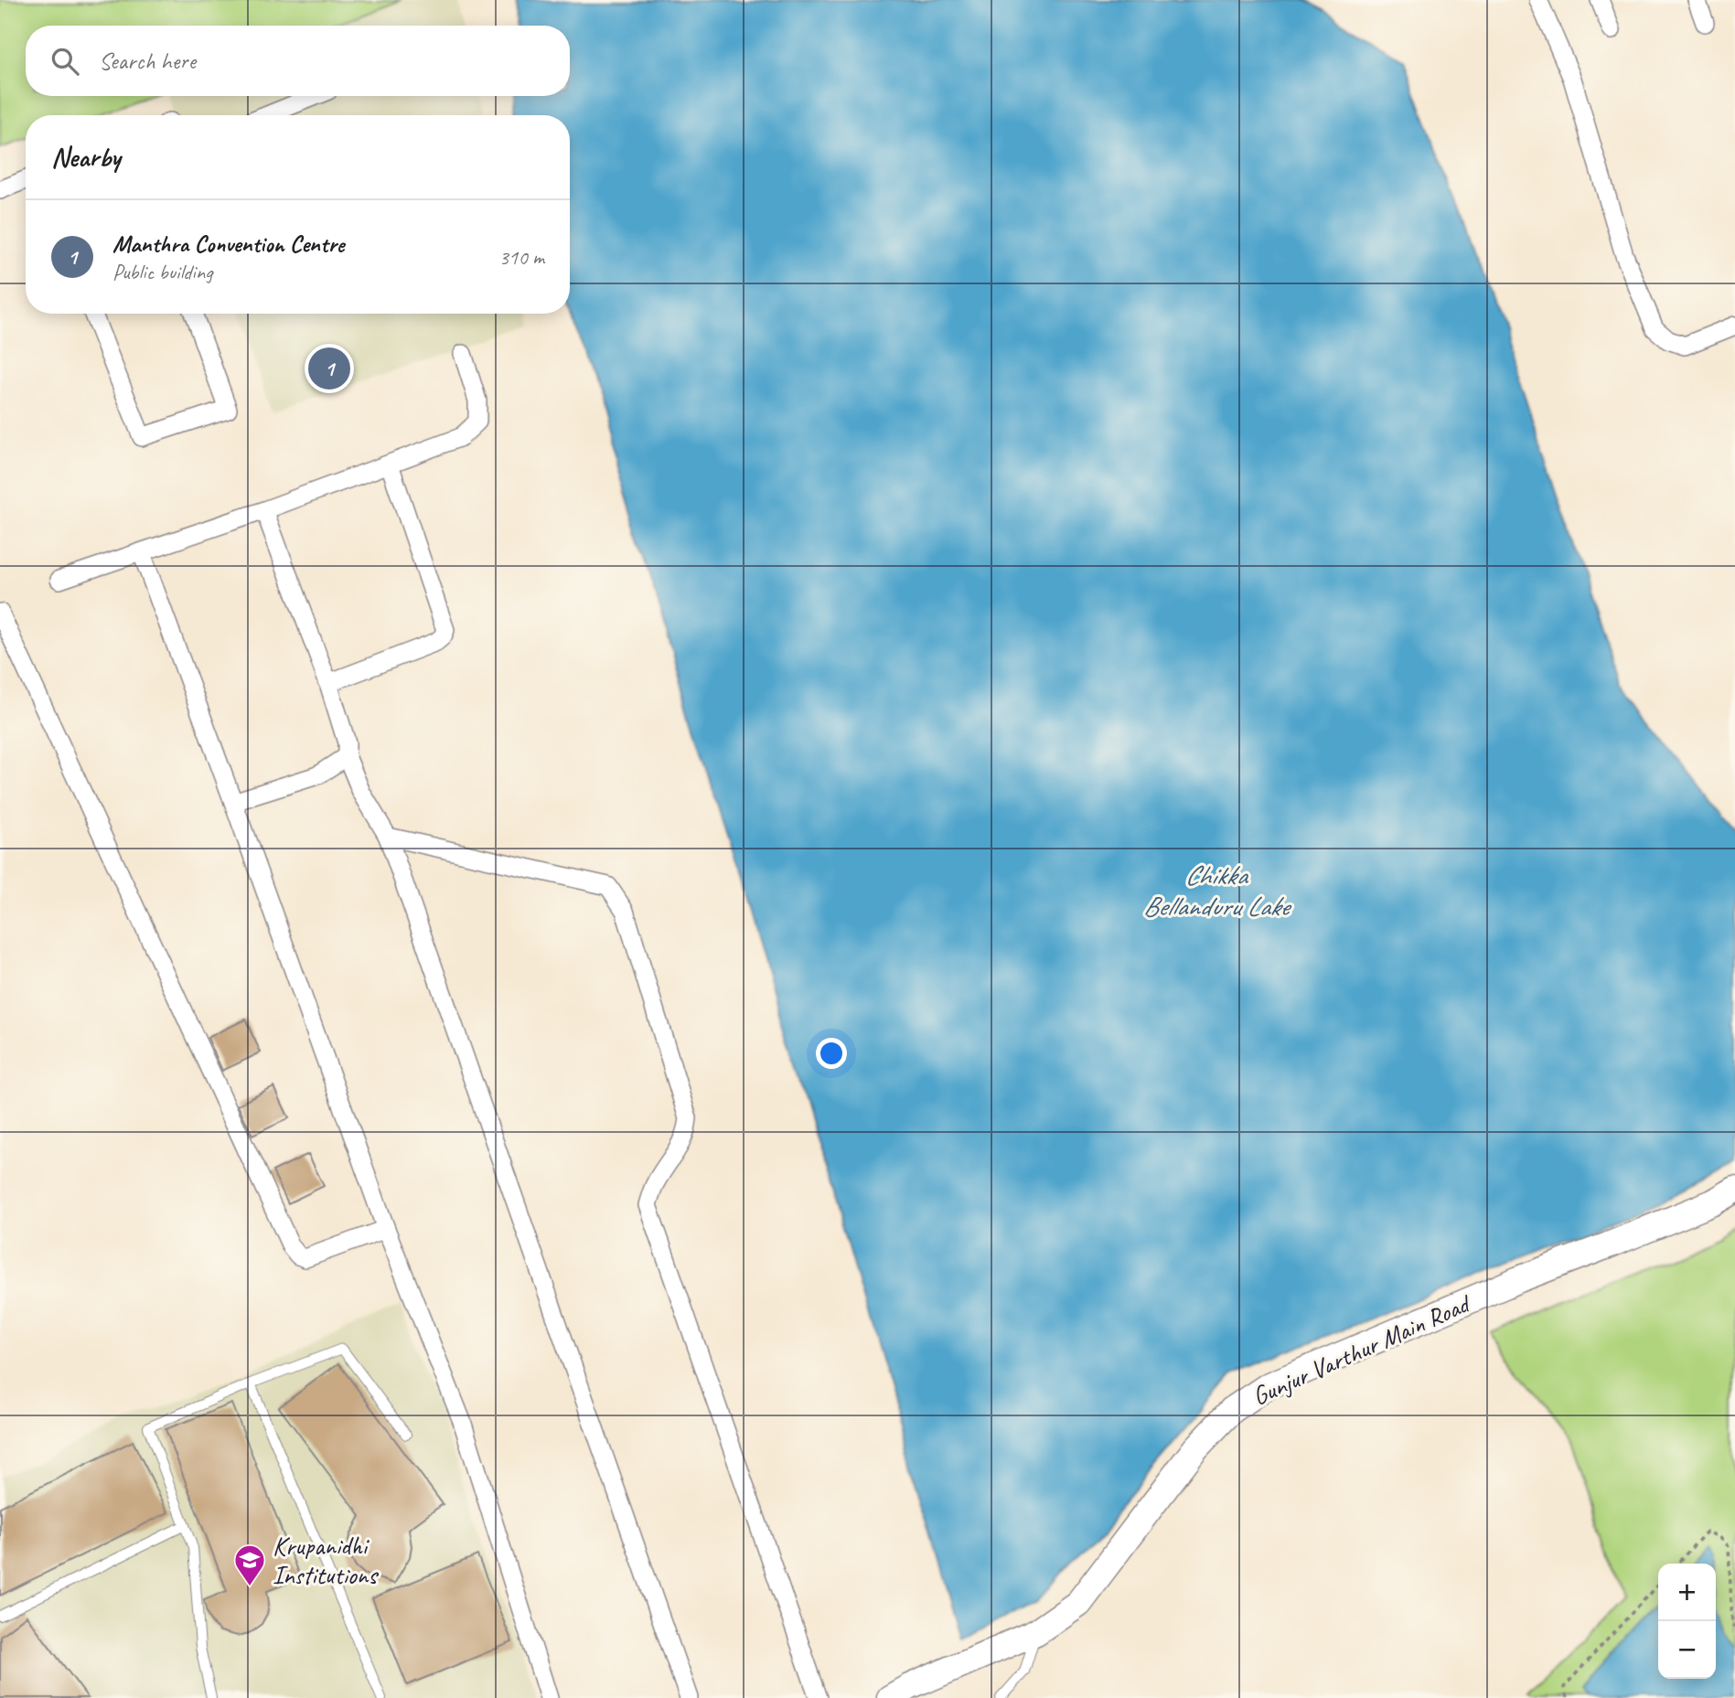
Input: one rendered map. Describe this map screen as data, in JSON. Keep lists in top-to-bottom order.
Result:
{
  "streets": {
    "main road": ["Gunjur Varthur Main Road"]
  },
  "water": ["Chikka Bellanduru Lake"],
  "places": {
    "school or university": ["Krupanidhi Institutions"]
  },
  "page": {
    "search": "Search here",
    "heading": "Nearby",
    "list": [
      {
        "mark": "1",
        "name": "Manthra Convention Centre",
        "note": "Public building",
        "value": "310 m"
      }
    ],
    "pins": "1",
    "map_buttons": ["+", "−"]
  }
}
